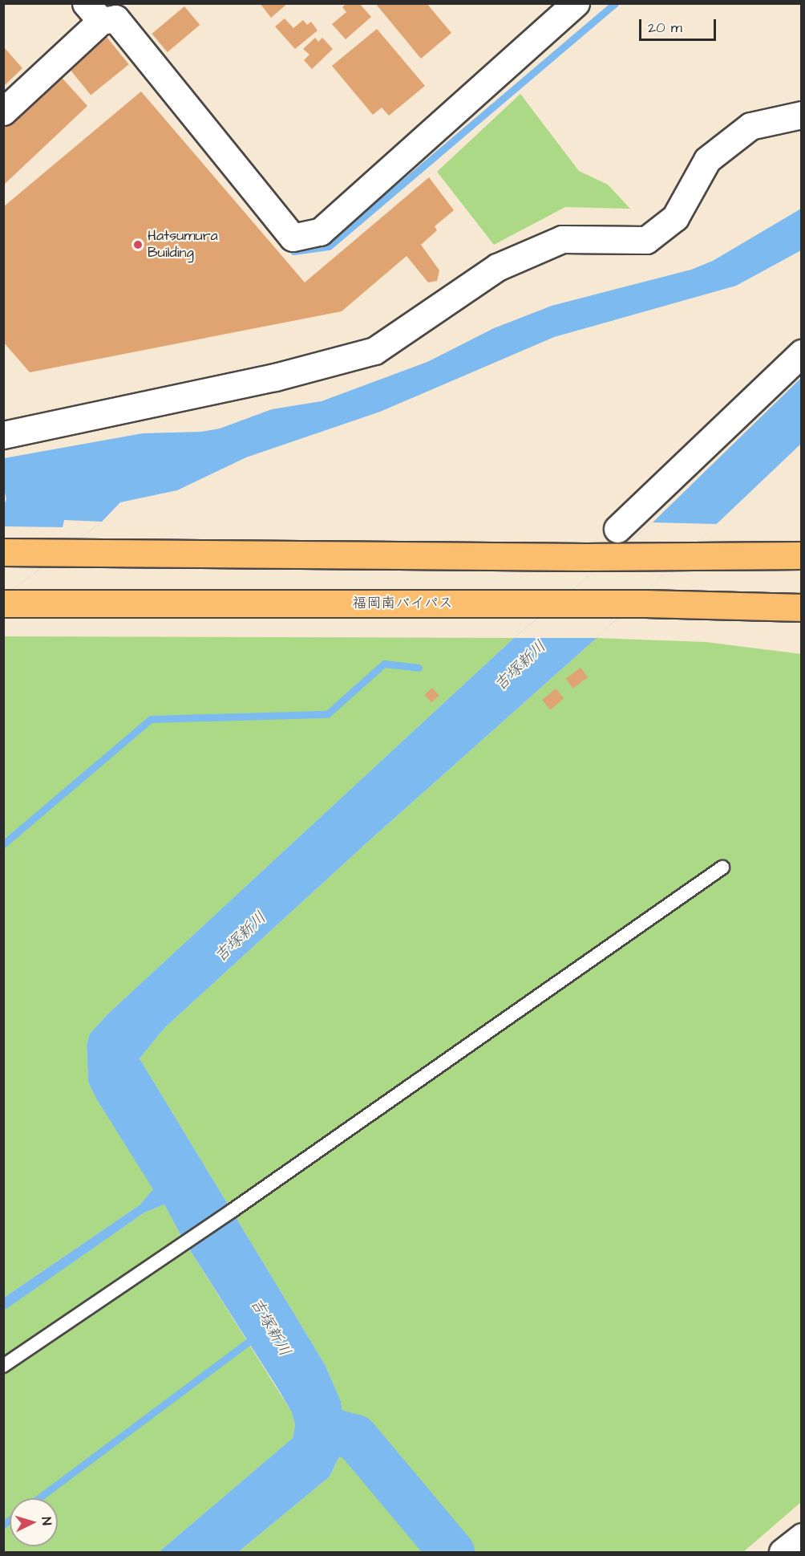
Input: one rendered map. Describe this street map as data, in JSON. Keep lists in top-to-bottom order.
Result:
{
  "streets": {
    "highway": ["福岡南バイパス"]
  },
  "water": ["吉塚新川"],
  "places": ["Hatsumura Building"],
  "scale_bar": "20 m",
  "north": "right"
}
